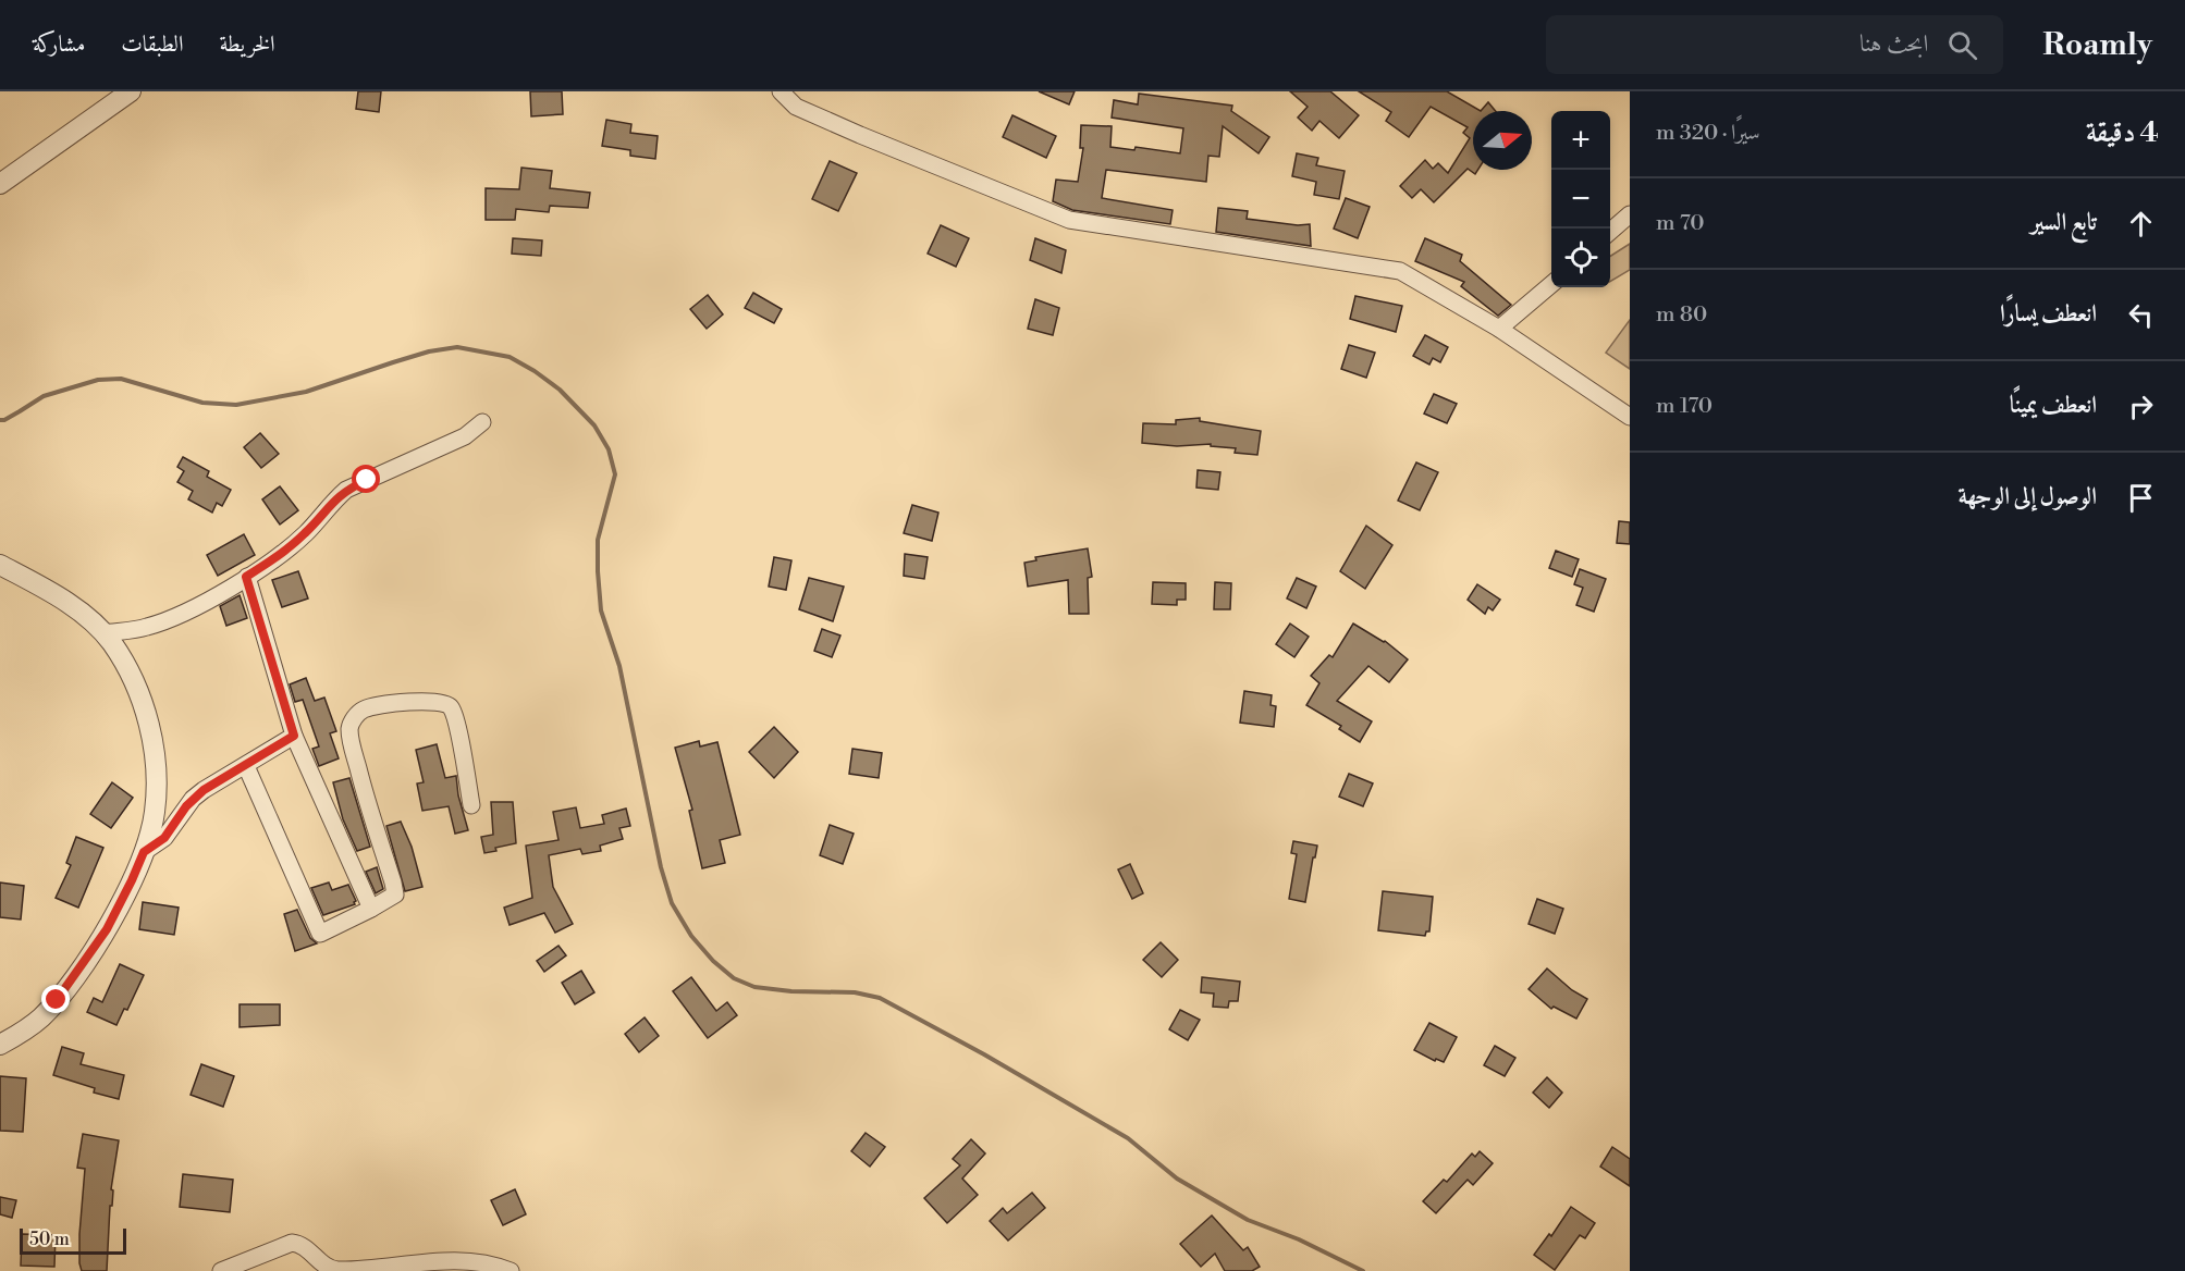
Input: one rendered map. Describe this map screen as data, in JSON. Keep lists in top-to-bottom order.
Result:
{
  "scale_bar": "50 m",
  "north": "right",
  "page": {
    "header": "Roamly",
    "search": "ابحث هنا",
    "nav": ["الخريطة", "الطبقات", "مشاركة"],
    "heading": ["4 دقيقة", "سيرًا · 320 m"],
    "map_buttons": ["+", "−"],
    "list": [
      ["تابع السير", "70 m"],
      ["انعطف يسارًا", "80 m"],
      ["انعطف يمينًا", "170 m"],
      "الوصول إلى الوجهة"
    ],
    "scale": "50 m"
  }
}
